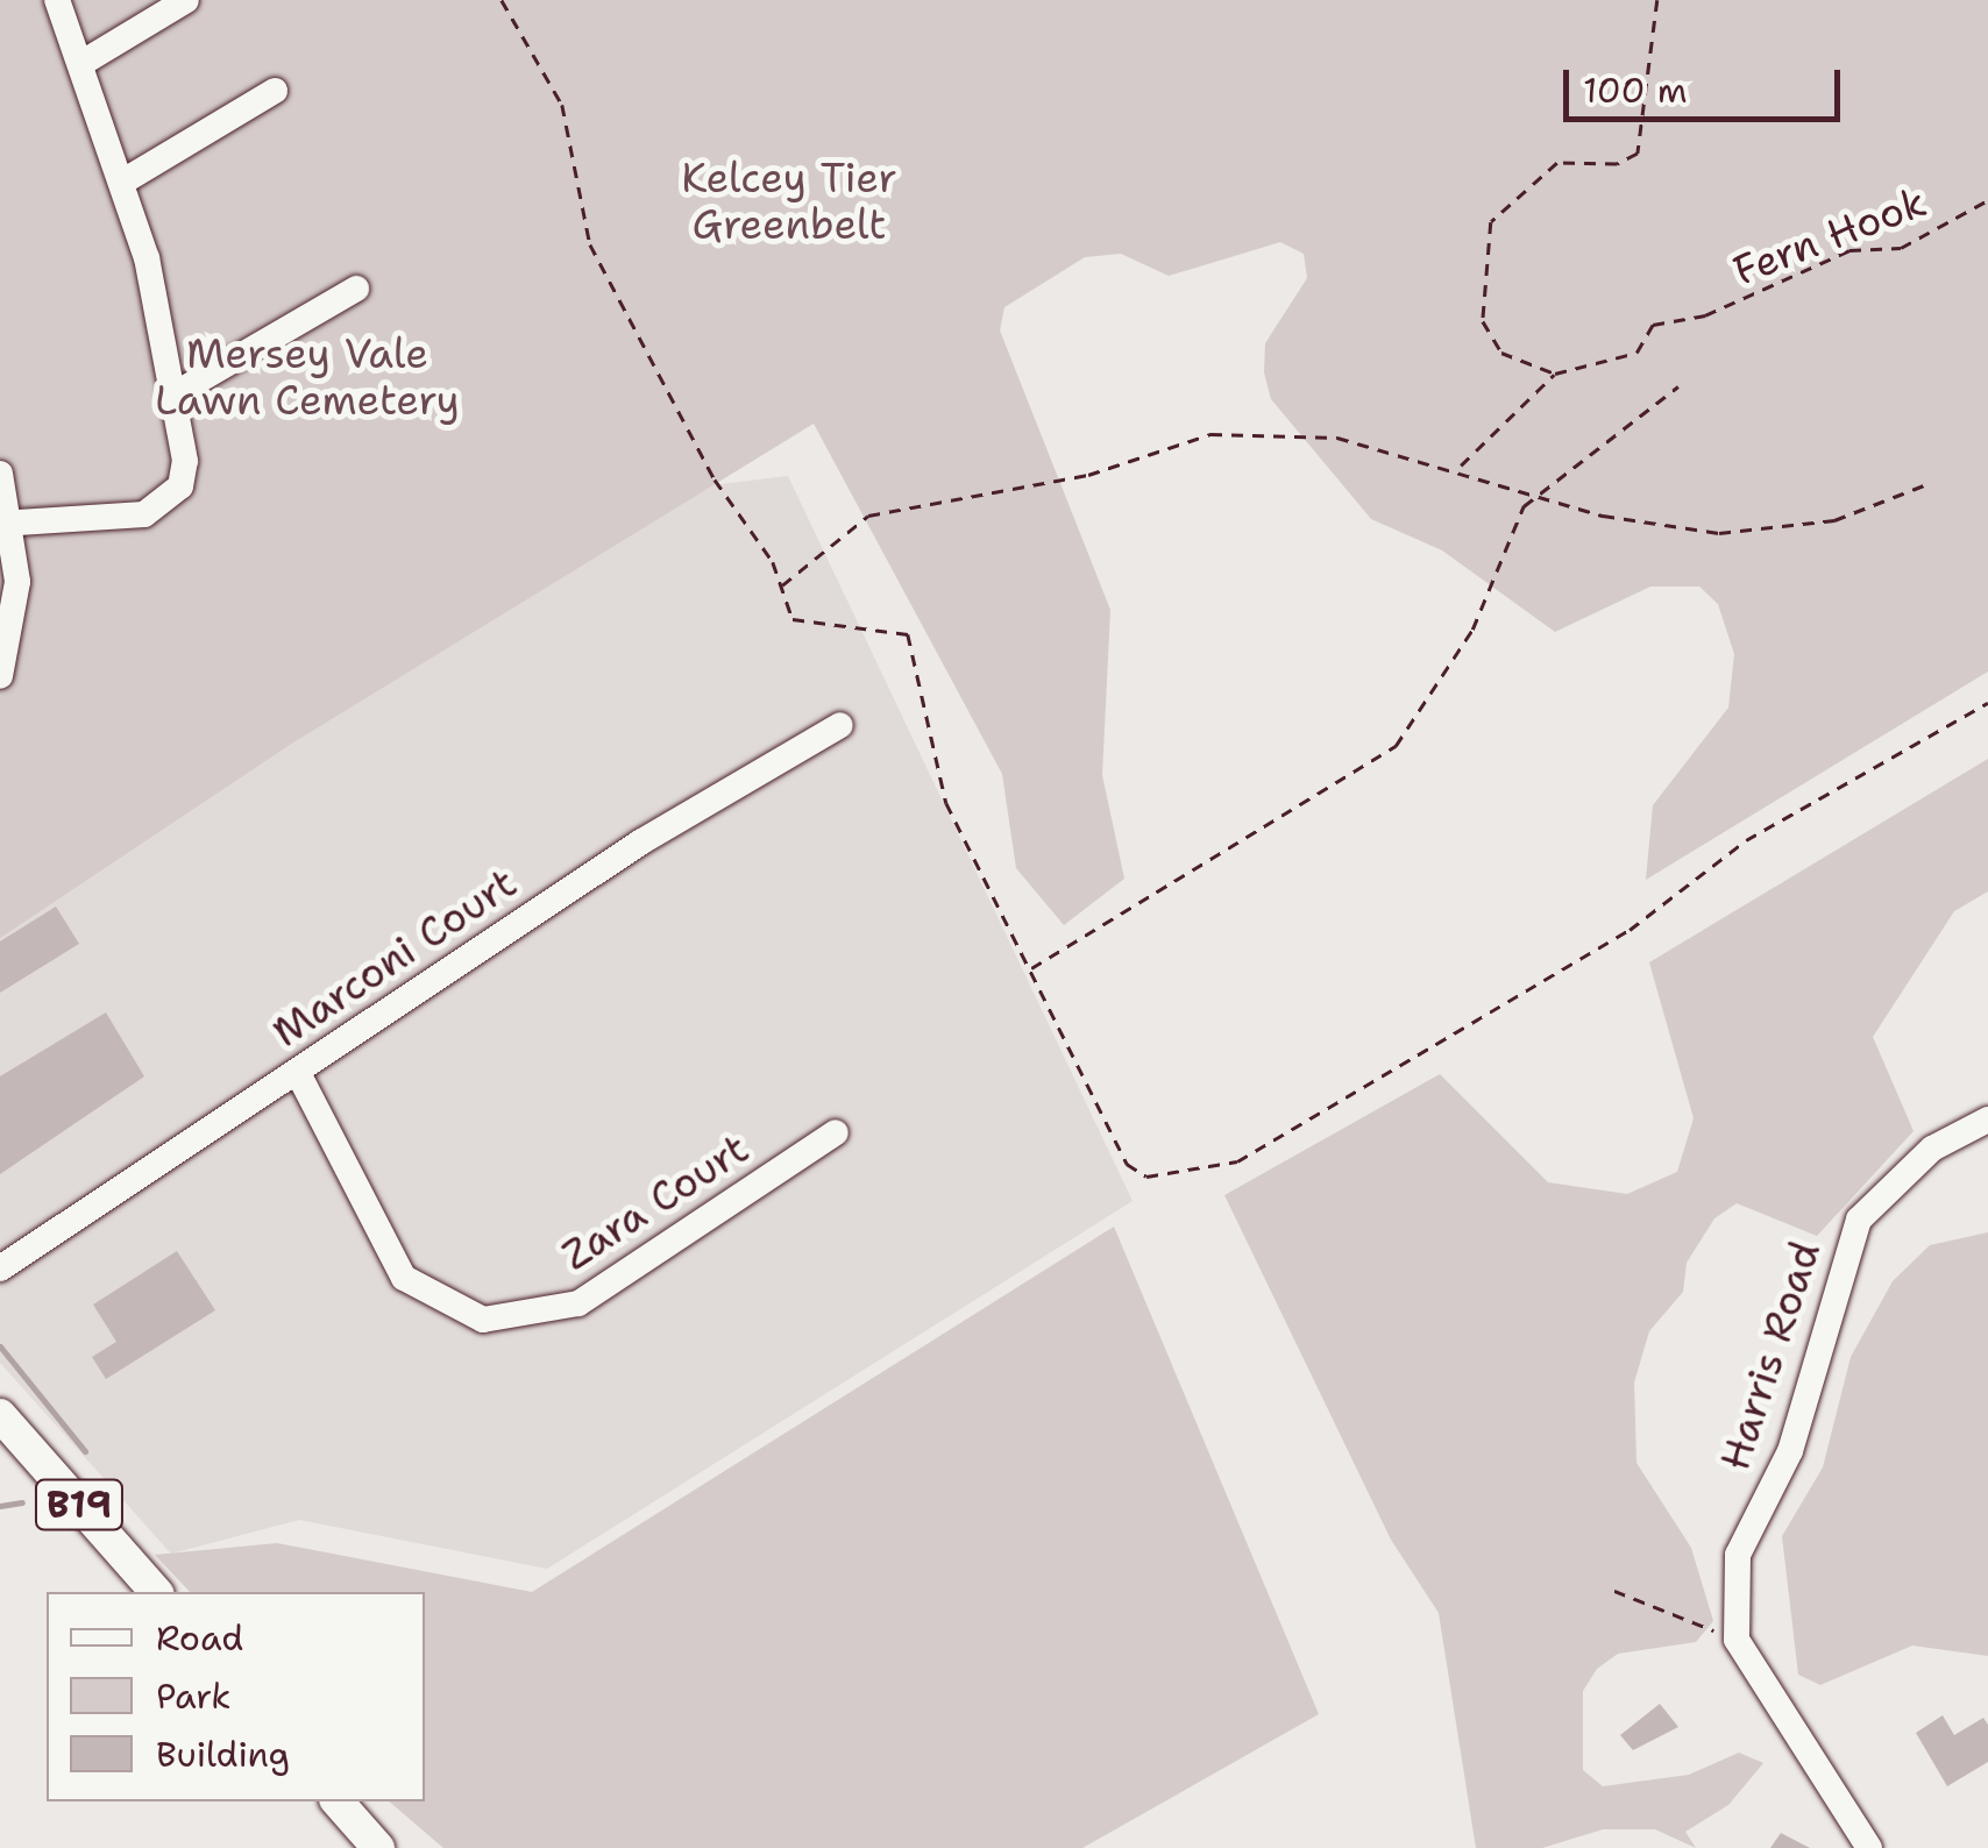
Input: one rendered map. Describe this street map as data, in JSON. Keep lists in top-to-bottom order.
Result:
{
  "streets": {
    "main road": ["B19"],
    "street": ["Marconi Court", "Zara Court", "Harris Road"],
    "path": ["Fern Hook"]
  },
  "crossings": [
    ["Marconi Court", "Zara Court"]
  ],
  "parks": ["Kelcey Tier Greenbelt", "Mersey Vale Lawn Cemetery"],
  "legend": ["Road", "Park", "Building"],
  "scale_bar": "100 m"
}
